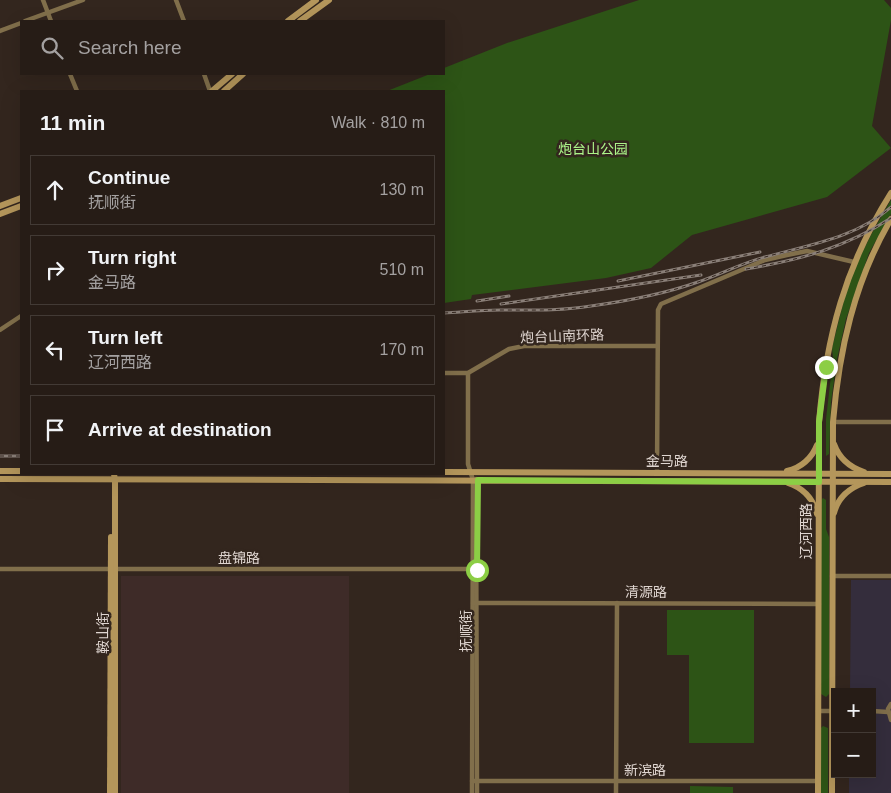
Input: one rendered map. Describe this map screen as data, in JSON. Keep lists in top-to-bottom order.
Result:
{
  "streets": {
    "main road": ["金马路", "辽河西路", "鞍山街"],
    "street": [
      "炮台山南环路",
      "盘锦路",
      "清源路",
      "抚顺街",
      "新滨路"
    ]
  },
  "crossings": [
    ["炮台山南环路", "抚顺街"],
    ["金马路", "辽河西路"],
    ["金马路", "抚顺街"],
    ["金马路", "鞍山街"],
    ["辽河西路", "清源路"],
    ["辽河西路", "新滨路"],
    ["盘锦路", "抚顺街"],
    ["盘锦路", "鞍山街"],
    ["清源路", "抚顺街"],
    ["抚顺街", "新滨路"]
  ],
  "parks": ["炮台山公园"],
  "page": {
    "search": "Search here",
    "heading": ["11 min", "Walk · 810 m"],
    "list": [
      ["Continue", "抚顺街", "130 m"],
      ["Turn right", "金马路", "510 m"],
      ["Turn left", "辽河西路", "170 m"],
      "Arrive at destination"
    ],
    "map_buttons": ["+", "−"]
  }
}
